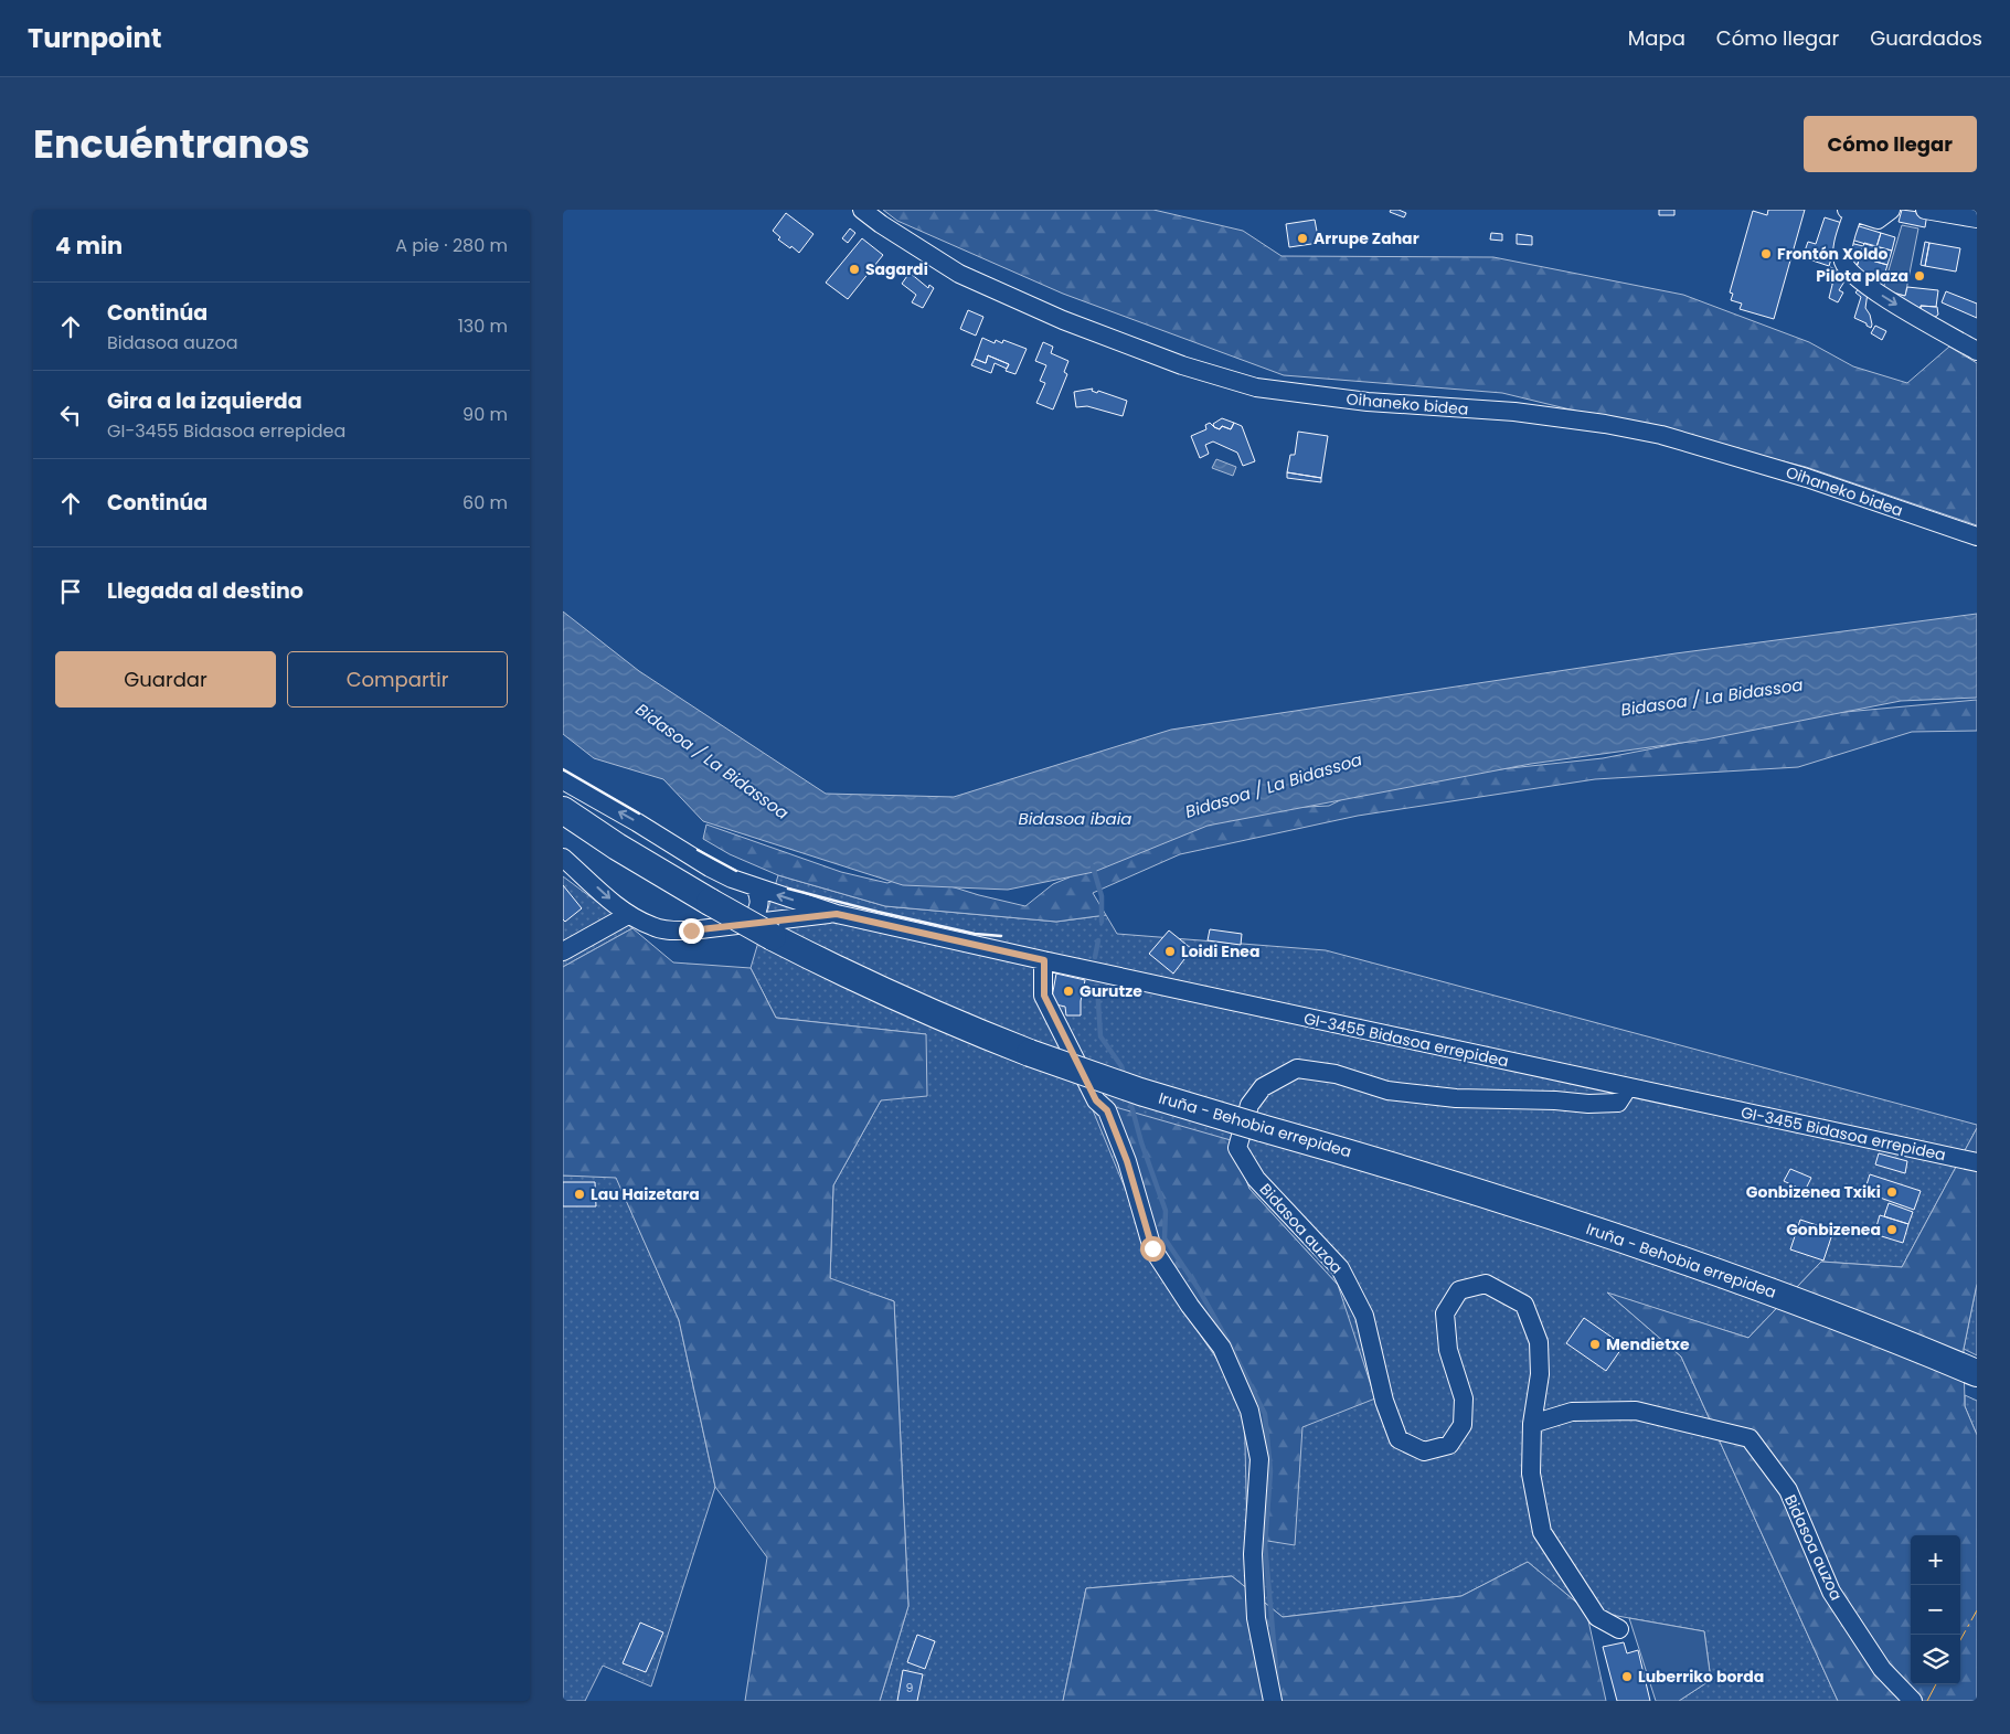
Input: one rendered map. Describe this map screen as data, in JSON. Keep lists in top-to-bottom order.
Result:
{
  "streets": {
    "highway": ["Iruña - Behobia errepidea"],
    "street": ["Oihaneko bidea", "GI-3455 Bidasoa errepidea", "Bidasoa auzoa"]
  },
  "crossings": [
    ["GI-3455 Bidasoa errepidea", "Bidasoa auzoa"]
  ],
  "water": ["Bidasoa / La Bidassoa", "Bidasoa ibaia"],
  "places": [
    "Arrupe Zahar",
    "Frontón Xoldo",
    "Sagardi",
    "Pilota plaza",
    "Loidi Enea",
    "Gurutze",
    "Gonbizenea Txiki",
    "Lau Haizetara",
    "Gonbizenea",
    "Mendietxe",
    "Luberriko borda"
  ],
  "house_numbers": ["9"],
  "page": {
    "header": "Turnpoint",
    "nav": ["Mapa", "Cómo llegar", "Guardados"],
    "title": "Encuéntranos",
    "buttons": [
      "Cómo llegar",
      ["Guardar", "Compartir"]
    ],
    "heading": ["4 min", "A pie · 280 m"],
    "list": [
      ["Continúa", "Bidasoa auzoa", "130 m"],
      ["Gira a la izquierda", "GI-3455 Bidasoa errepidea", "90 m"],
      ["Continúa", "60 m"],
      "Llegada al destino"
    ],
    "map_buttons": ["+", "−"]
  }
}
